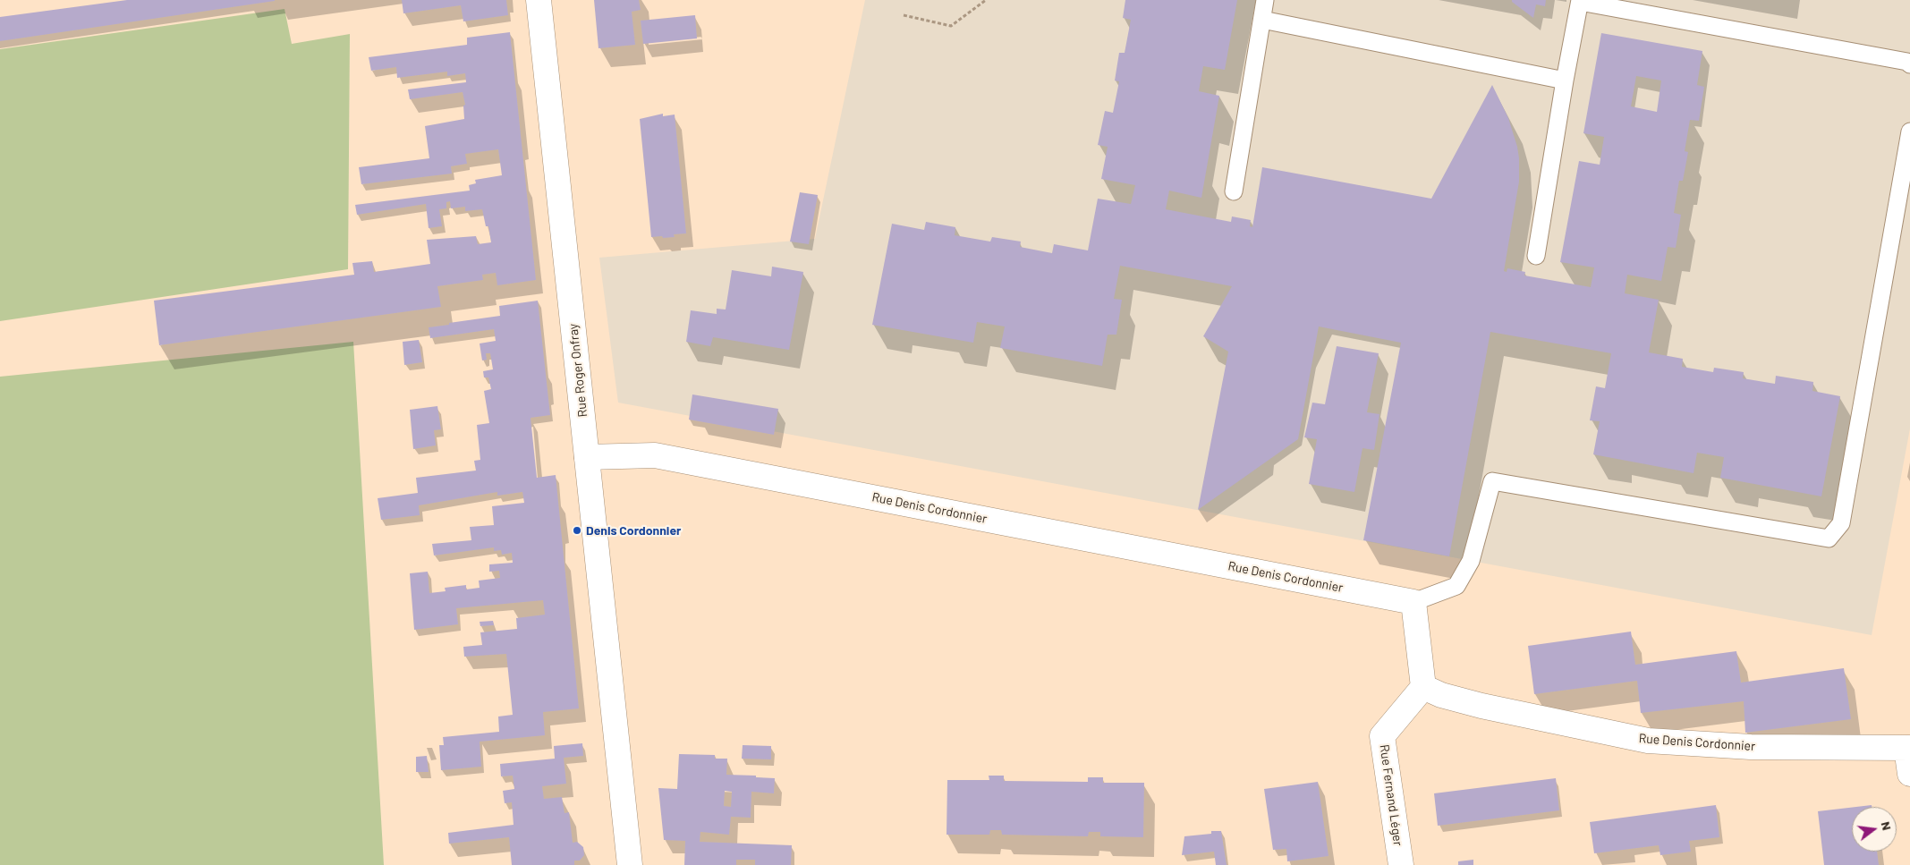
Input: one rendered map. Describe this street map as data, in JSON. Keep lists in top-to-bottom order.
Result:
{
  "streets": {
    "street": ["Rue Roger Onfray", "Rue Denis Cordonnier", "Rue Fernand Léger"]
  },
  "crossings": [
    ["Rue Roger Onfray", "Rue Denis Cordonnier"],
    ["Rue Denis Cordonnier", "Rue Fernand Léger"]
  ],
  "places": ["Denis Cordonnier"],
  "north": "right"
}
